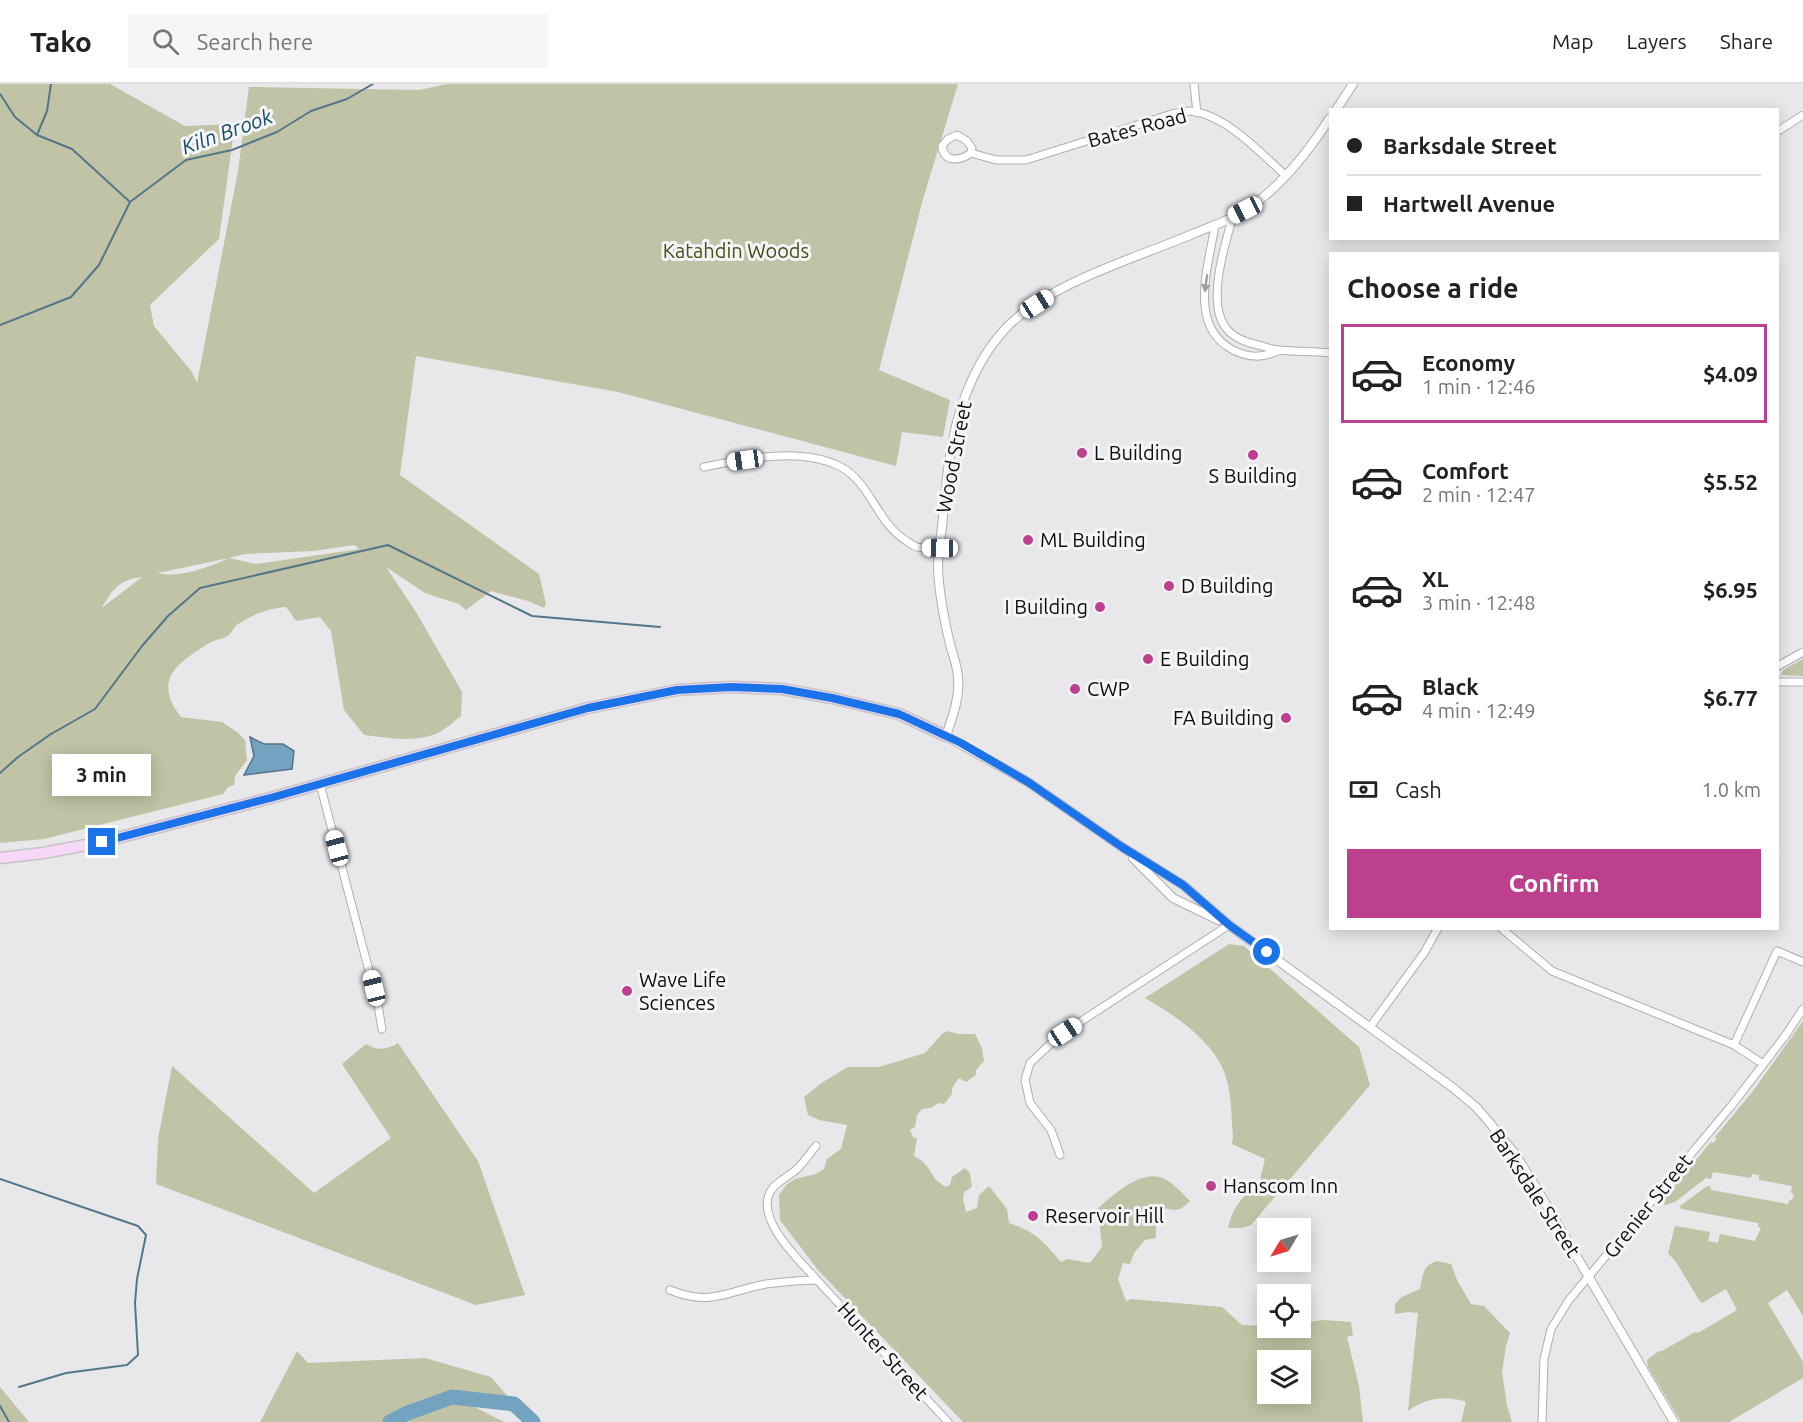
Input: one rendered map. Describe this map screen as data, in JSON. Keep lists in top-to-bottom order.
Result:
{
  "streets": {
    "street": [
      "Bates Road",
      "Wood Street",
      "Barksdale Street",
      "Grenier Street",
      "Hunter Street"
    ]
  },
  "crossings": [
    ["Bates Road", "Wood Street"],
    ["Barksdale Street", "Grenier Street"]
  ],
  "water": ["Kiln Brook"],
  "parks": ["Katahdin Woods"],
  "places": [
    "L Building",
    "S Building",
    "ML Building",
    "D Building",
    "I Building",
    "E Building",
    "CWP",
    "FA Building",
    "Wave Life Sciences",
    "Hanscom Inn",
    "Reservoir Hill"
  ],
  "north": "bottom left",
  "page": {
    "header": "Tako",
    "search": "Search here",
    "nav": ["Map", "Layers", "Share"],
    "banner": ["Barksdale Street", "Hartwell Avenue"],
    "heading": "Choose a ride",
    "list": [
      {
        "name": "Economy",
        "note": "1 min · 12:46",
        "value": "$4.09"
      },
      {
        "name": "Comfort",
        "note": "2 min · 12:47",
        "value": "$5.52"
      },
      {
        "name": "XL",
        "note": "3 min · 12:48",
        "value": "$6.95"
      },
      {
        "name": "Black",
        "note": "4 min · 12:49",
        "value": "$6.77"
      }
    ],
    "bubble": "3 min",
    "pay": ["Cash", "1.0 km"],
    "buttons": "Confirm"
  }
}
